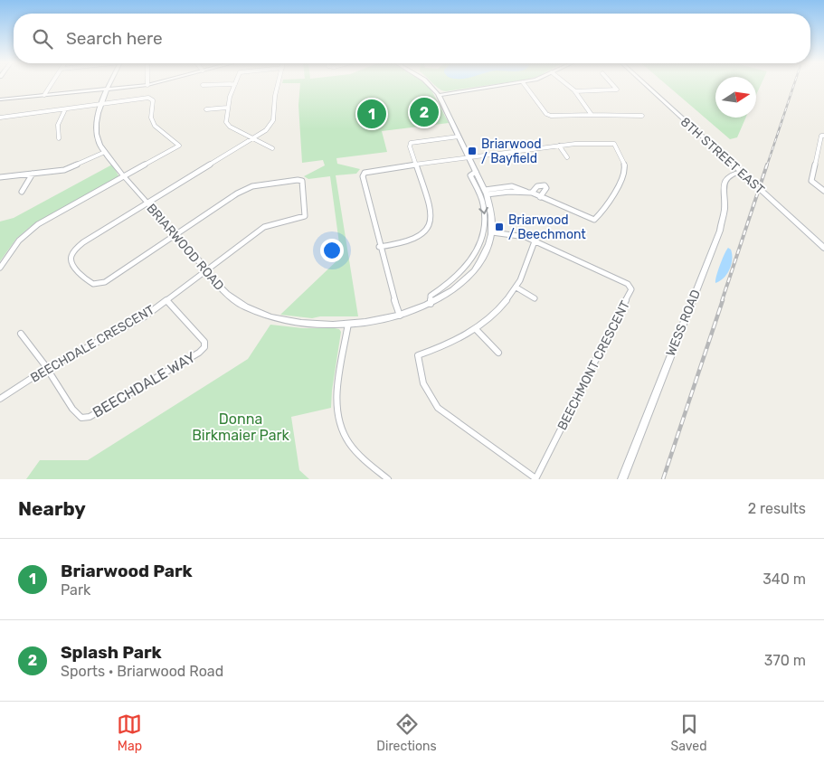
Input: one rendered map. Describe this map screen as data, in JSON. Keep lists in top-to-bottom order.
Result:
{
  "streets": {
    "main road": ["8TH STREET EAST"],
    "street": [
      "BRIARWOOD ROAD",
      "WESS ROAD",
      "BEECHDALE CRESCENT",
      "BEECHMONT CRESCENT",
      "BEECHDALE WAY"
    ]
  },
  "crossings": [
    ["8TH STREET EAST", "WESS ROAD"],
    ["BRIARWOOD ROAD", "BEECHDALE CRESCENT"],
    ["BRIARWOOD ROAD", "BEECHMONT CRESCENT"],
    ["BEECHDALE CRESCENT", "BEECHDALE WAY"]
  ],
  "parks": ["Donna Birkmaier Park"],
  "places": {
    "transit": ["Briarwood / Bayfield", "Briarwood / Beechmont"]
  },
  "north": "right",
  "page": {
    "search": "Search here",
    "pins": ["2", "1"],
    "heading": ["Nearby", "2 results"],
    "list": [
      {
        "mark": "1",
        "name": "Briarwood Park",
        "note": "Park",
        "value": "340 m"
      },
      {
        "mark": "2",
        "name": "Splash Park",
        "note": "Sports · Briarwood Road",
        "value": "370 m"
      }
    ],
    "nav": ["Map", "Directions", "Saved"]
  }
}
